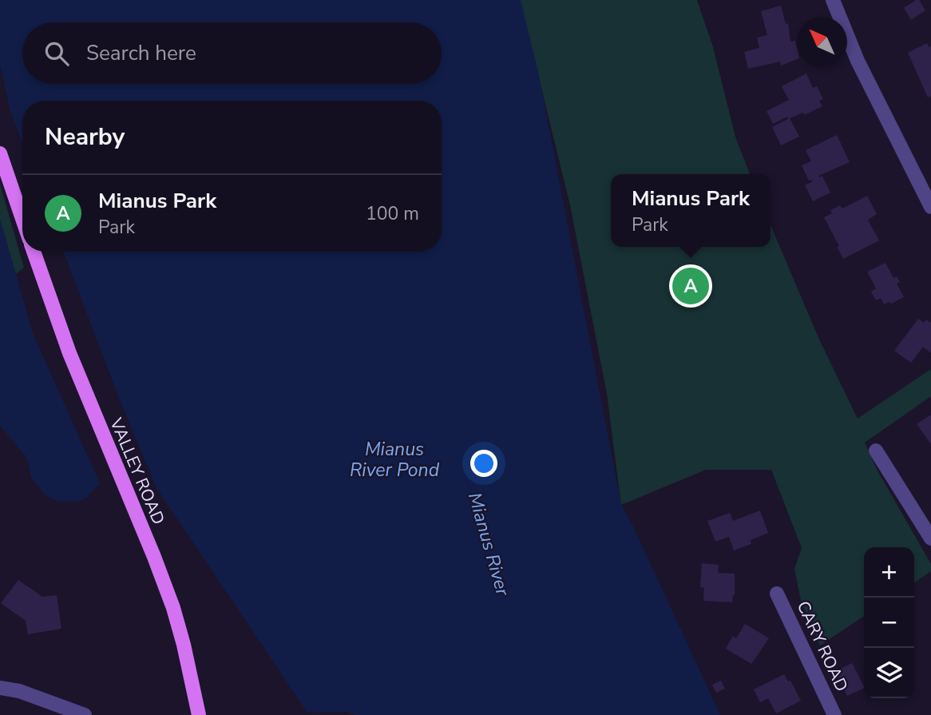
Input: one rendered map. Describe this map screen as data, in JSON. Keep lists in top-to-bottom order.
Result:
{
  "streets": {
    "main road": ["VALLEY ROAD"],
    "street": ["CARY ROAD"]
  },
  "water": ["Mianus River Pond", "Mianus River"],
  "north": "top left",
  "page": {
    "search": "Search here",
    "heading": "Nearby",
    "list": [
      {
        "mark": "A",
        "name": "Mianus Park",
        "note": "Park",
        "value": "100 m"
      }
    ],
    "popup": ["Mianus Park", "Park"],
    "pins": "A",
    "map_buttons": ["+", "−"]
  }
}
